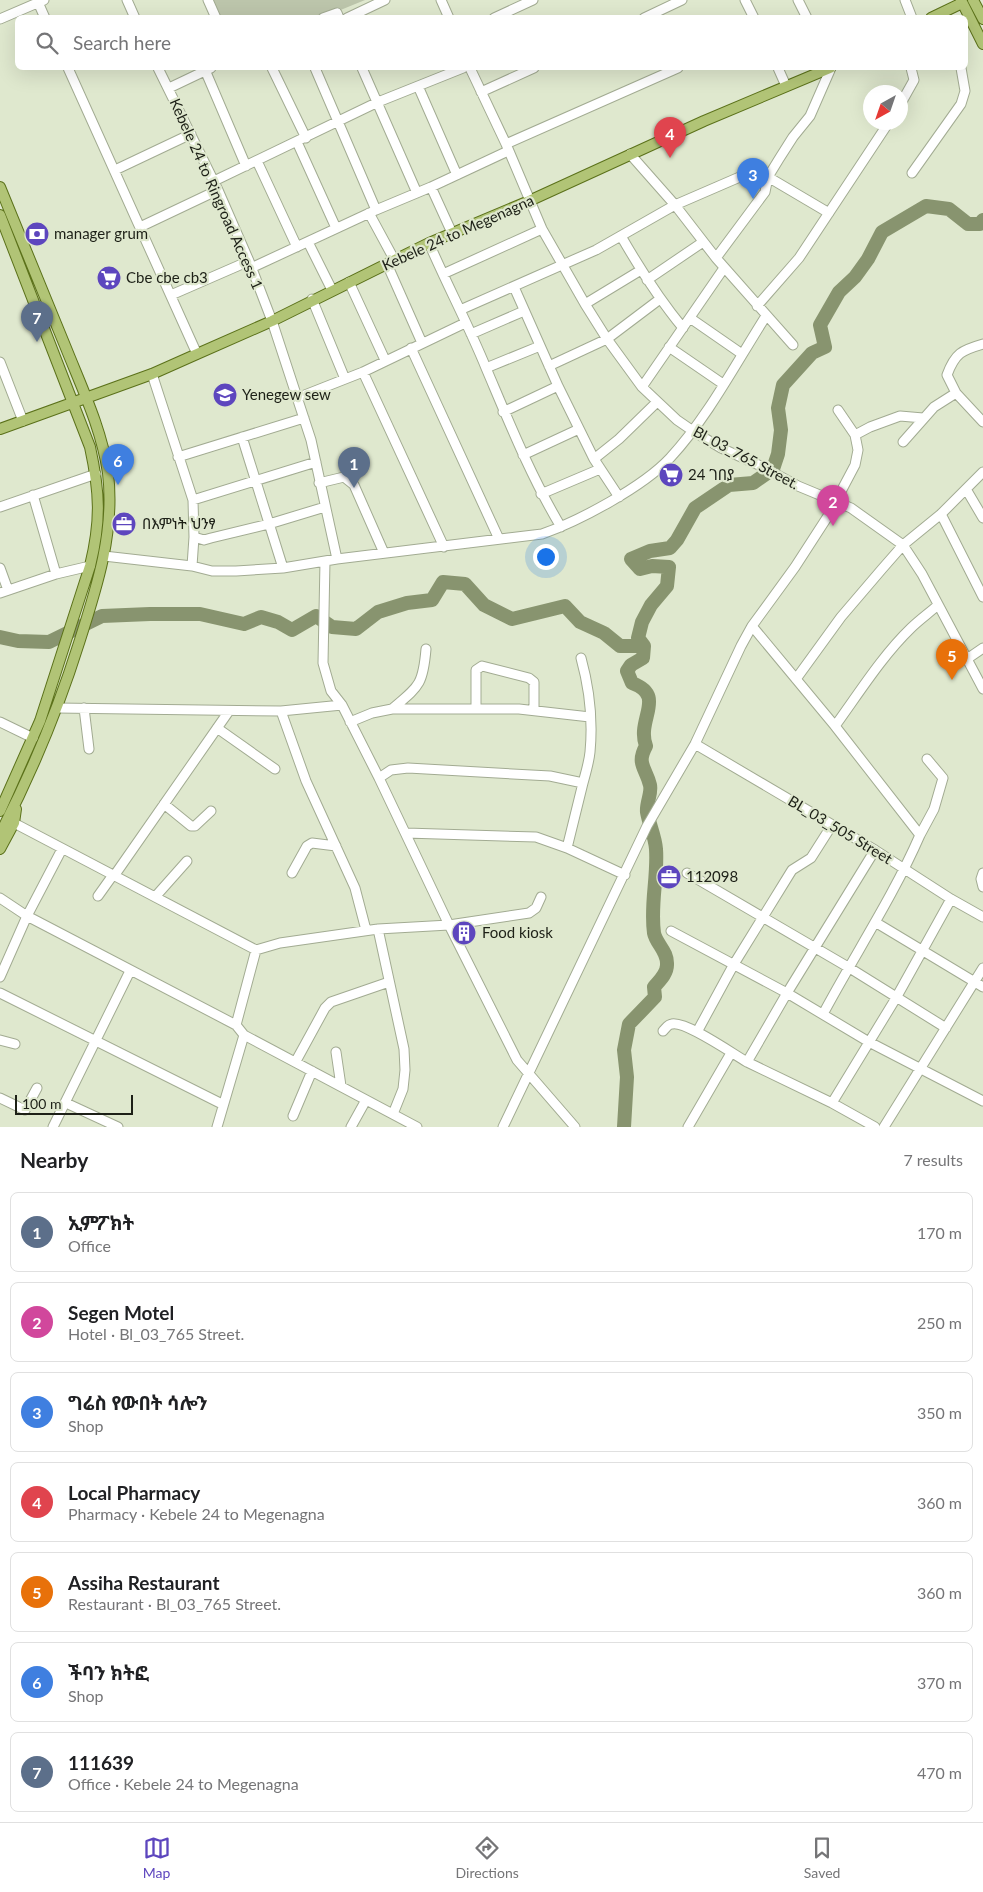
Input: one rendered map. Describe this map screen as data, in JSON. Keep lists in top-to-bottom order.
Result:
{
  "streets": {
    "main road": ["Kebele 24 to Megenagna"],
    "street": ["Kebele 24 to Ringroad Access 1", "Bl_03_765 Street.", "BL_03_505 Street"]
  },
  "crossings": [
    ["Kebele 24 to Ringroad Access 1", "Kebele 24 to Megenagna"],
    ["Kebele 24 to Megenagna", "Bl_03_765 Street."]
  ],
  "places": {
    "bank": ["manager grum"],
    "supermarket": ["Cbe cbe cb3", "24 ገበያ"],
    "school or university": ["Yenegew sew"],
    "office": ["በእምነት ህንፃ", "112098"],
    "building": ["Food kiosk"]
  },
  "scale_bar": "100 m",
  "north": "bottom left",
  "page": {
    "search": "Search here",
    "pins": [
      "4",
      "3",
      "7",
      "6",
      "1",
      "2",
      "5"
    ],
    "scale": "100 m",
    "heading": ["Nearby", "7 results"],
    "list": [
      {
        "mark": "1",
        "name": "ኢምፖክት",
        "note": "Office",
        "value": "170 m"
      },
      {
        "mark": "2",
        "name": "Segen Motel",
        "note": "Hotel · Bl_03_765 Street.",
        "value": "250 m"
      },
      {
        "mark": "3",
        "name": "ግሬስ የውበት ሳሎን",
        "note": "Shop",
        "value": "350 m"
      },
      {
        "mark": "4",
        "name": "Local Pharmacy",
        "note": "Pharmacy · Kebele 24 to Megenagna",
        "value": "360 m"
      },
      {
        "mark": "5",
        "name": "Assiha Restaurant",
        "note": "Restaurant · Bl_03_765 Street.",
        "value": "360 m"
      },
      {
        "mark": "6",
        "name": "ችባን ክትፎ",
        "note": "Shop",
        "value": "370 m"
      },
      {
        "mark": "7",
        "name": "111639",
        "note": "Office · Kebele 24 to Megenagna",
        "value": "470 m"
      }
    ],
    "nav": ["Map", "Directions", "Saved"]
  }
}
